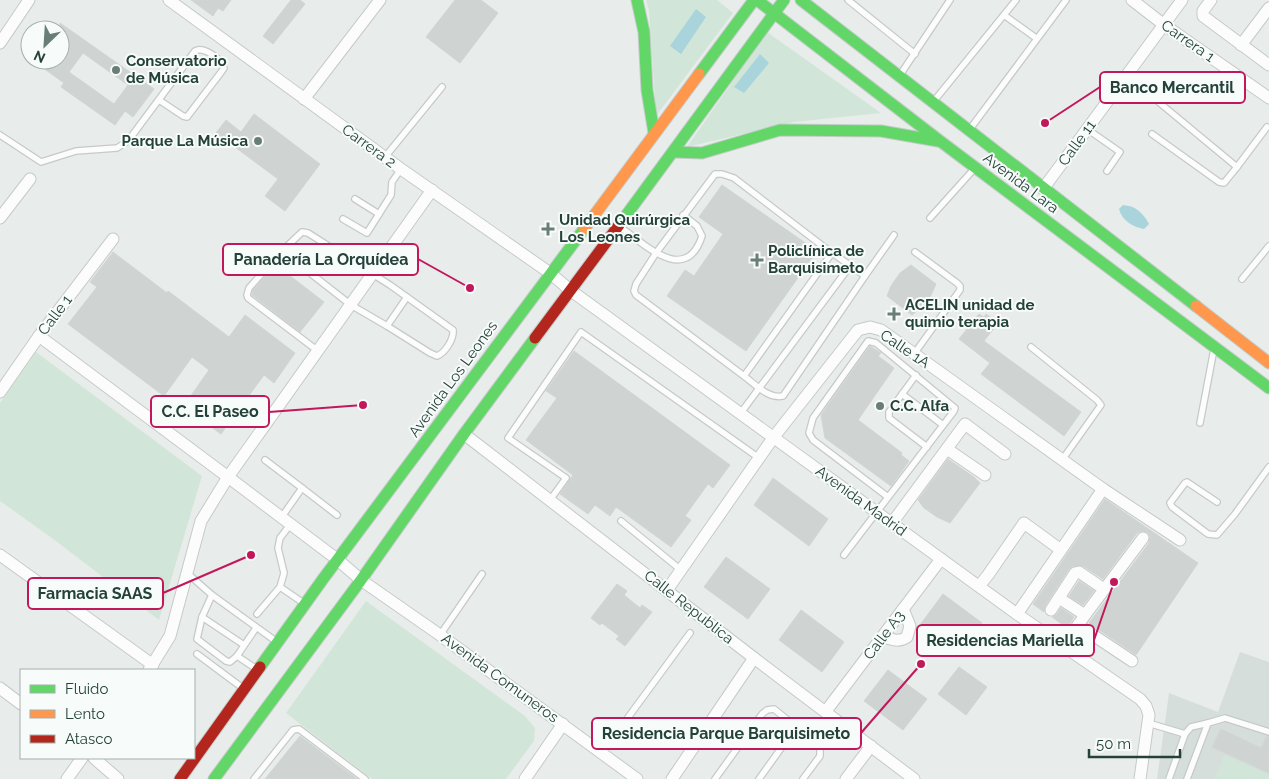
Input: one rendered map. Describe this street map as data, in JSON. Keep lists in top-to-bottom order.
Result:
{
  "streets": {
    "street": [
      "Carrera 1",
      "Calle 11",
      "Carrera 2",
      "Avenida Lara",
      "Calle 1",
      "Calle 1A",
      "Avenida Los Leones",
      "Avenida Madrid",
      "Calle Republica",
      "Calle A3",
      "Avenida Comuneros"
    ]
  },
  "crossings": [
    ["Carrera 1", "Calle 11"],
    ["Calle 11", "Avenida Lara"],
    ["Carrera 2", "Avenida Los Leones"],
    ["Carrera 2", "Avenida Madrid"],
    ["Avenida Lara", "Avenida Los Leones"],
    ["Calle 1", "Avenida Comuneros"],
    ["Calle 1A", "Avenida Madrid"],
    ["Calle 1A", "Calle Republica"],
    ["Avenida Los Leones", "Avenida Comuneros"],
    ["Avenida Madrid", "Calle A3"],
    ["Calle Republica", "Calle A3"]
  ],
  "places": {
    "other": [
      "Conservatorio de Música",
      "Banco Mercantil",
      "Parque La Música",
      "Panadería La Orquídea",
      "C.C. El Paseo",
      "C.C. Alfa",
      "Farmacia SAAS",
      "Residencias Mariella",
      "Residencia Parque Barquisimeto"
    ],
    "health": ["Unidad Quirúrgica Los Leones", "Policlínica de Barquisimeto", "ACELIN unidad de quimio terapia"]
  },
  "legend": ["Fluido", "Lento", "Atasco"],
  "scale_bar": "50 m",
  "north": "bottom left"
}
